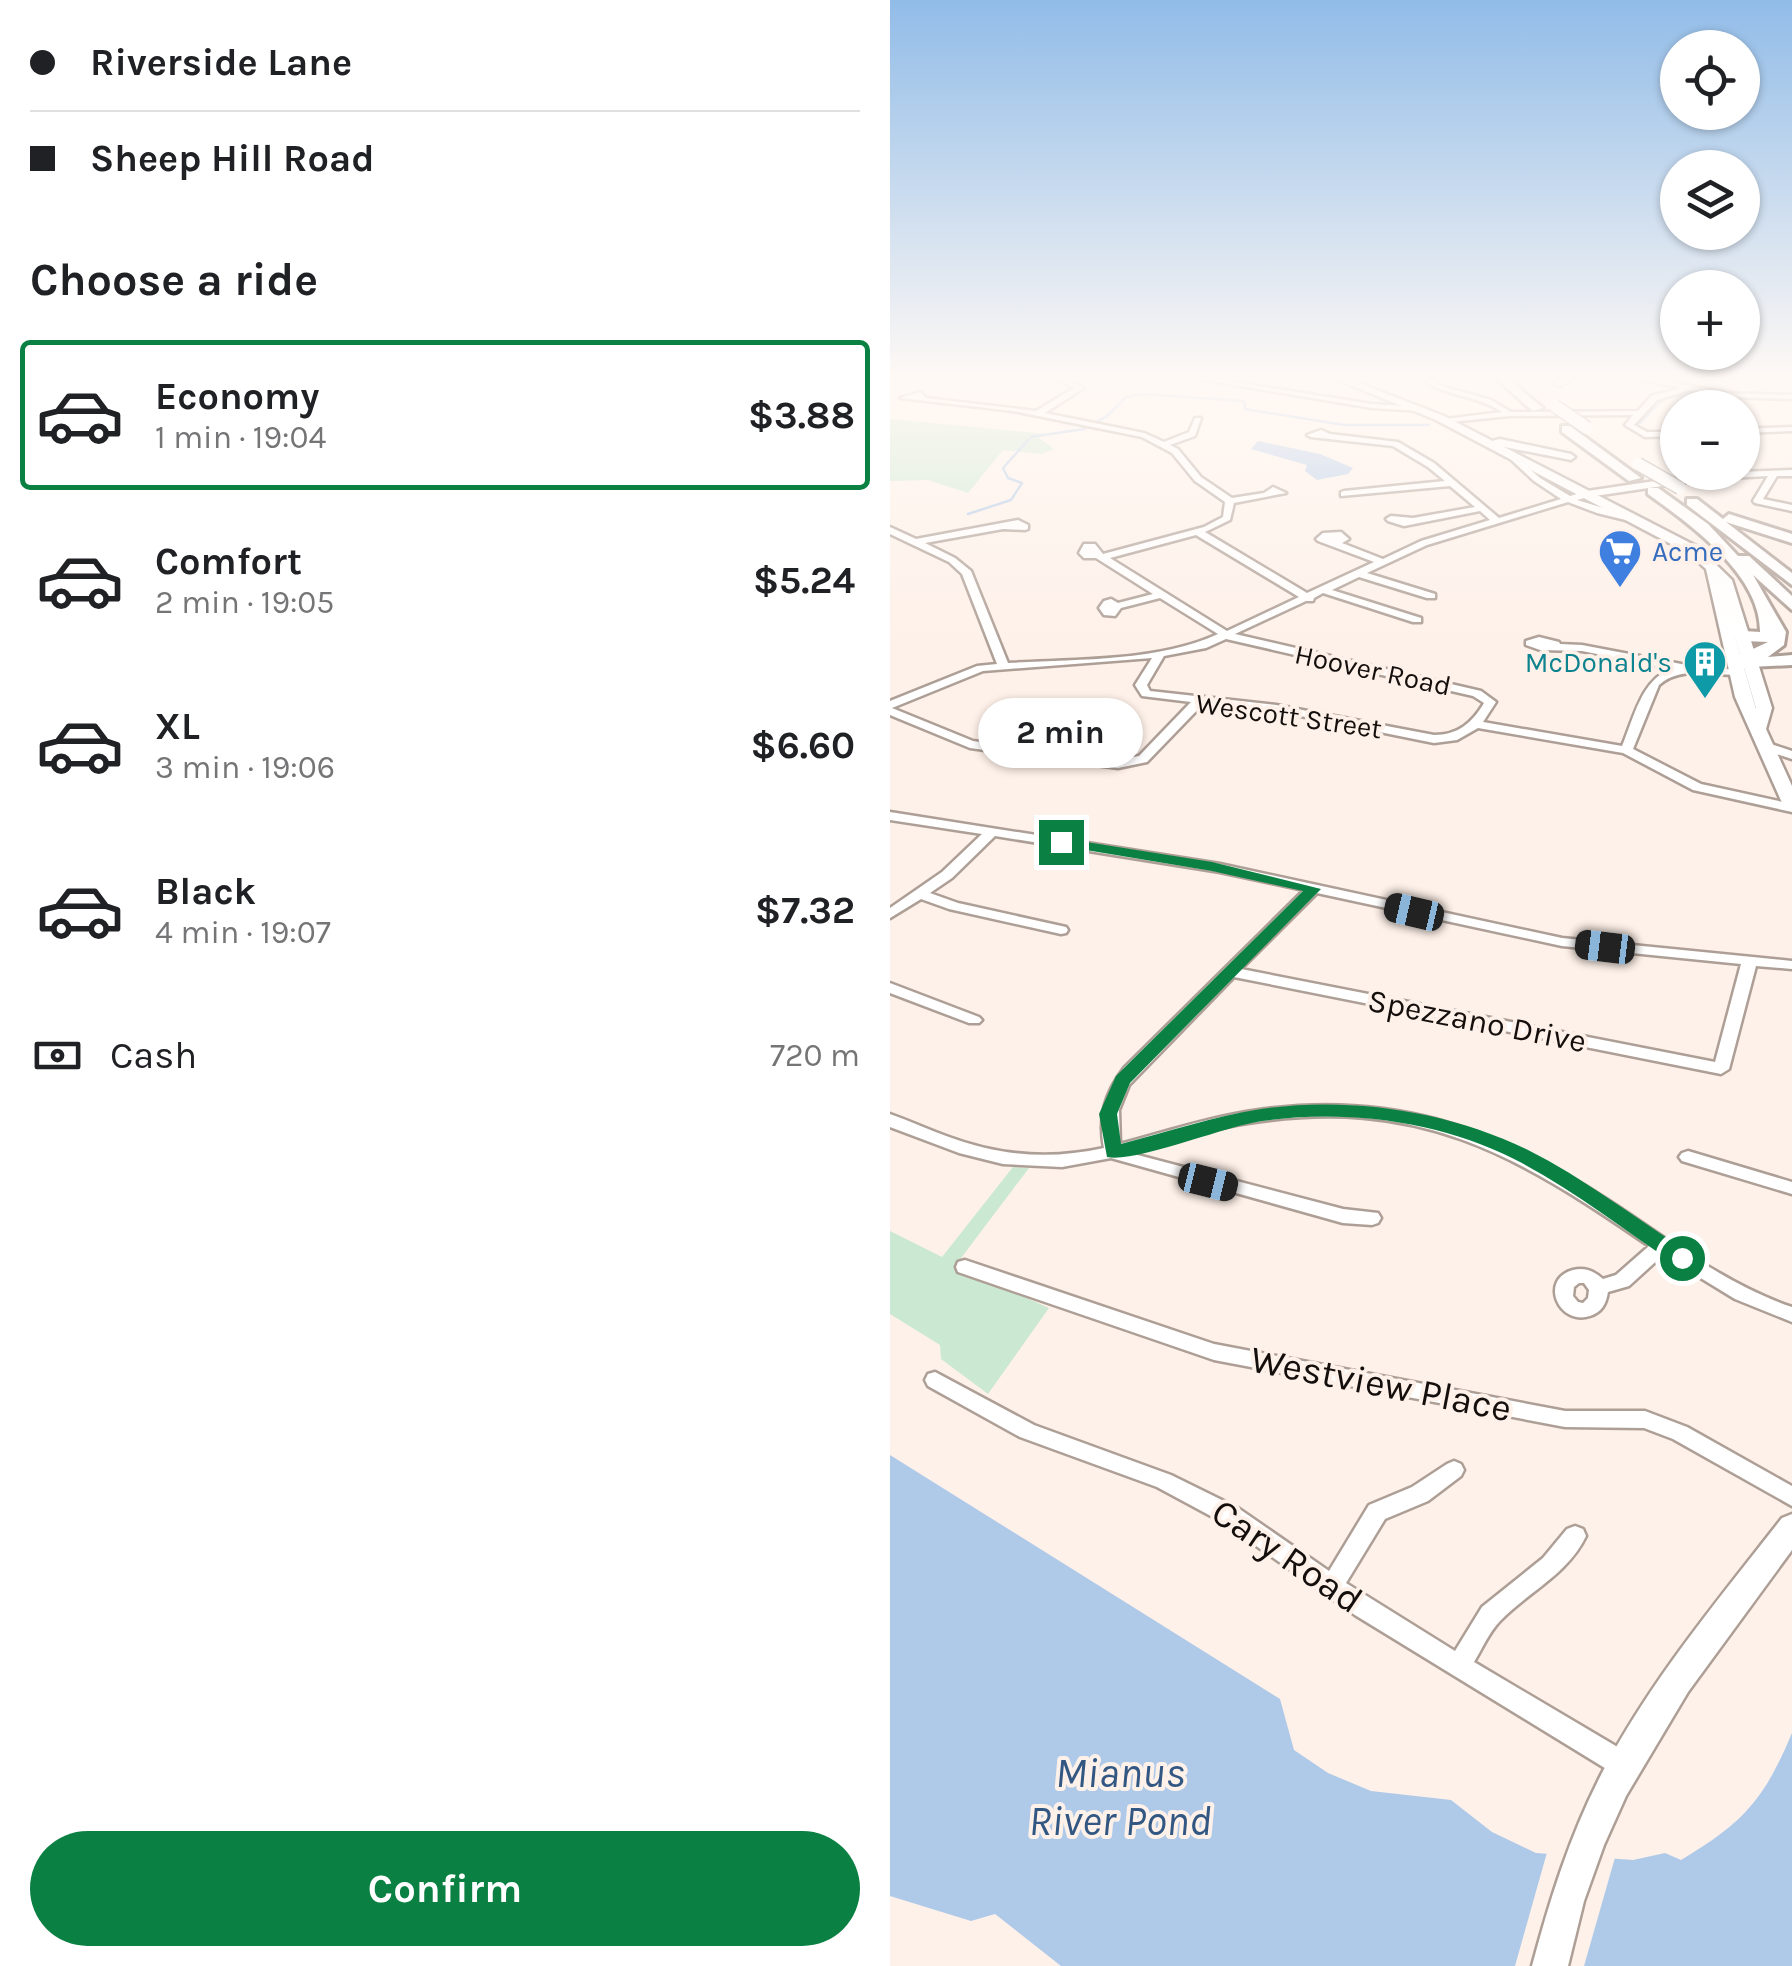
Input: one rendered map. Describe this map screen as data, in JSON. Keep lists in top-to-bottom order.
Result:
{
  "streets": {
    "street": [
      "Hoover Road",
      "Wescott Street",
      "Spezzano Drive",
      "Westview Place",
      "Cary Road"
    ]
  },
  "crossings": [
    ["Hoover Road", "Wescott Street"]
  ],
  "water": ["Mianus River Pond"],
  "places": {
    "supermarket": ["Acme"],
    "building": ["McDonald's"]
  },
  "page": {
    "banner": ["Riverside Lane", "Sheep Hill Road"],
    "map_buttons": ["+", "−"],
    "heading": "Choose a ride",
    "list": [
      {
        "name": "Economy",
        "note": "1 min · 19:04",
        "value": "$3.88"
      },
      {
        "name": "Comfort",
        "note": "2 min · 19:05",
        "value": "$5.24"
      },
      {
        "name": "XL",
        "note": "3 min · 19:06",
        "value": "$6.60"
      },
      {
        "name": "Black",
        "note": "4 min · 19:07",
        "value": "$7.32"
      }
    ],
    "bubble": "2 min",
    "pay": ["Cash", "720 m"],
    "buttons": "Confirm"
  }
}
